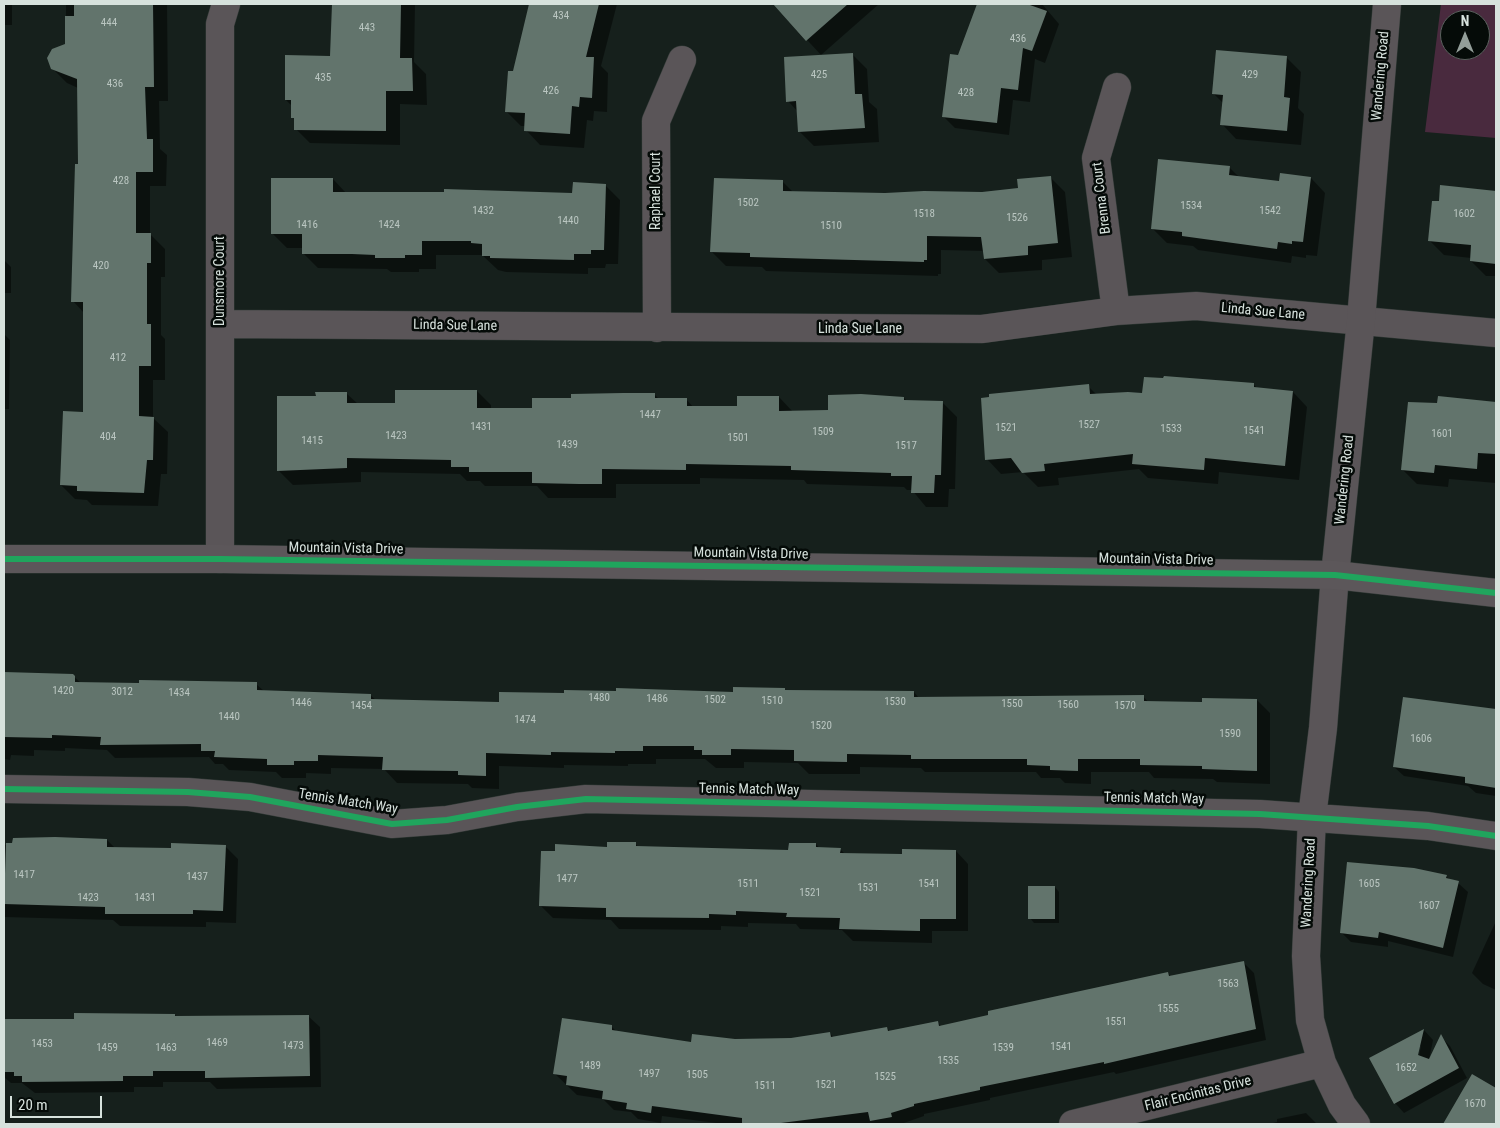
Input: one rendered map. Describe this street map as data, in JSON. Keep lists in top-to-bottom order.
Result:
{
  "streets": {
    "main road": ["Mountain Vista Drive"],
    "street": [
      "Wandering Road",
      "Raphael Court",
      "Brenna Court",
      "Dunsmore Court",
      "Linda Sue Lane",
      "Tennis Match Way",
      "Flair Encinitas Drive"
    ]
  },
  "crossings": [
    ["Wandering Road", "Linda Sue Lane"],
    ["Wandering Road", "Mountain Vista Drive"],
    ["Wandering Road", "Tennis Match Way"],
    ["Wandering Road", "Flair Encinitas Drive"],
    ["Raphael Court", "Linda Sue Lane"],
    ["Brenna Court", "Linda Sue Lane"],
    ["Dunsmore Court", "Linda Sue Lane"],
    ["Dunsmore Court", "Mountain Vista Drive"]
  ],
  "house_numbers": [
    "434",
    "444",
    "443",
    "436",
    "425",
    "429",
    "435",
    "436",
    "426",
    "428",
    "428",
    "1502",
    "1534",
    "1432",
    "1542",
    "1518",
    "1602",
    "1526",
    "1440",
    "1416",
    "1424",
    "1510",
    "420",
    "412",
    "1447",
    "1527",
    "1431",
    "1521",
    "1533",
    "1541",
    "1509",
    "1601",
    "1423",
    "404",
    "1501",
    "1415",
    "1439",
    "1517",
    "1420",
    "3012",
    "1434",
    "1480",
    "1486",
    "1502",
    "1510",
    "1530",
    "1446",
    "1550",
    "1560",
    "1454",
    "1570",
    "1440",
    "1474",
    "1520",
    "1590",
    "1606",
    "1417",
    "1437",
    "1477",
    "1511",
    "1541",
    "1605",
    "1531",
    "1521",
    "1423",
    "1431",
    "1607",
    "1563",
    "1555",
    "1551",
    "1469",
    "1453",
    "1473",
    "1541",
    "1459",
    "1463",
    "1539",
    "1535",
    "1489",
    "1652",
    "1497",
    "1505",
    "1525",
    "1521",
    "1511",
    "1670"
  ],
  "scale_bar": "20 m",
  "north": "top"
}
